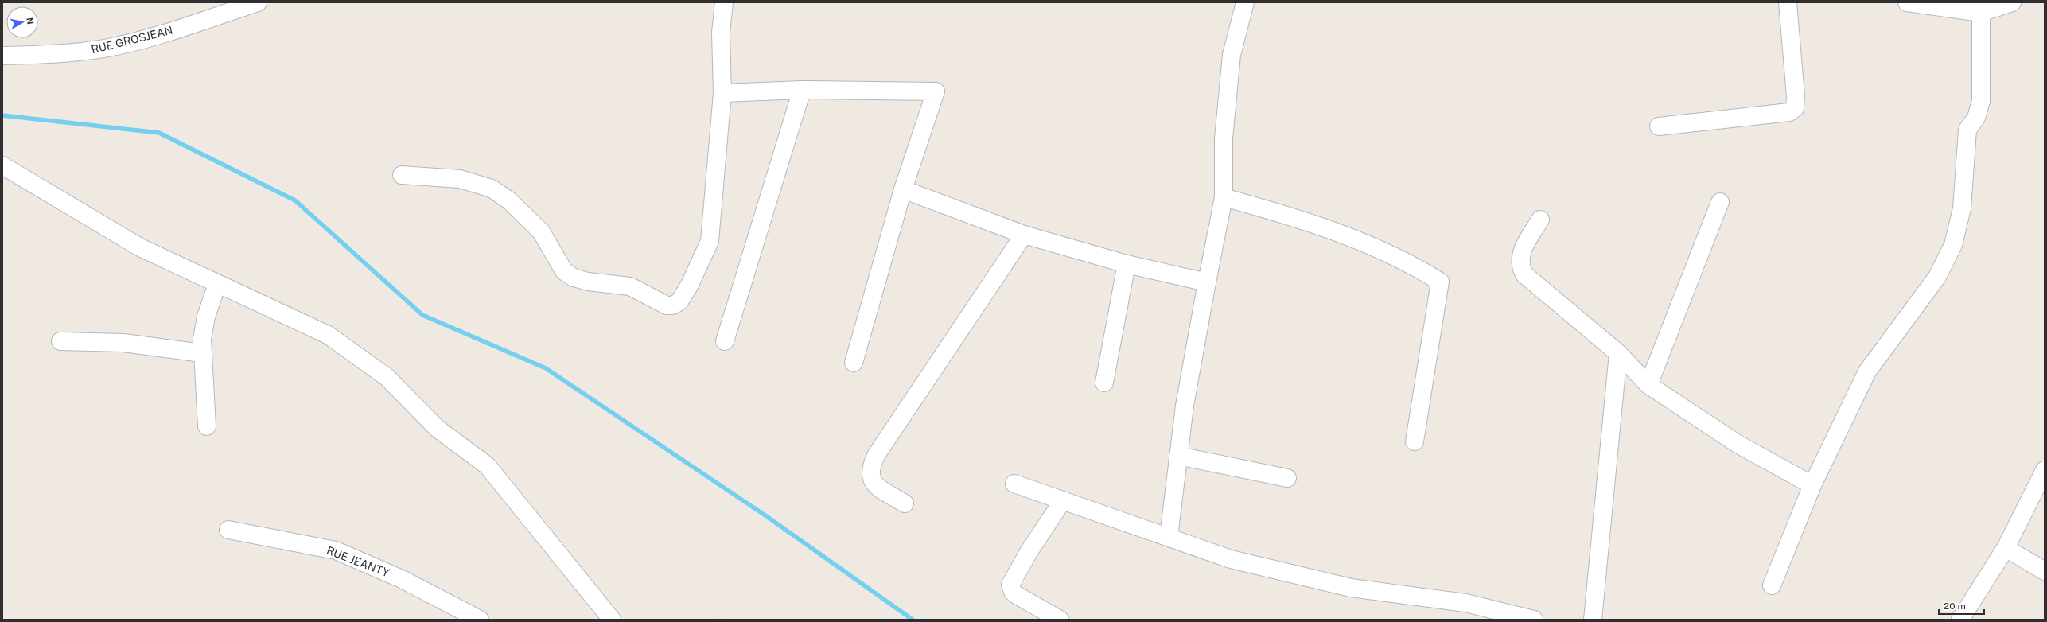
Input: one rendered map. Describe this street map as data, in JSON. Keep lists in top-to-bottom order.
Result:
{
  "streets": {
    "street": ["RUE GROSJEAN", "RUE JEANTY"]
  },
  "scale_bar": "20 m",
  "north": "right"
}
